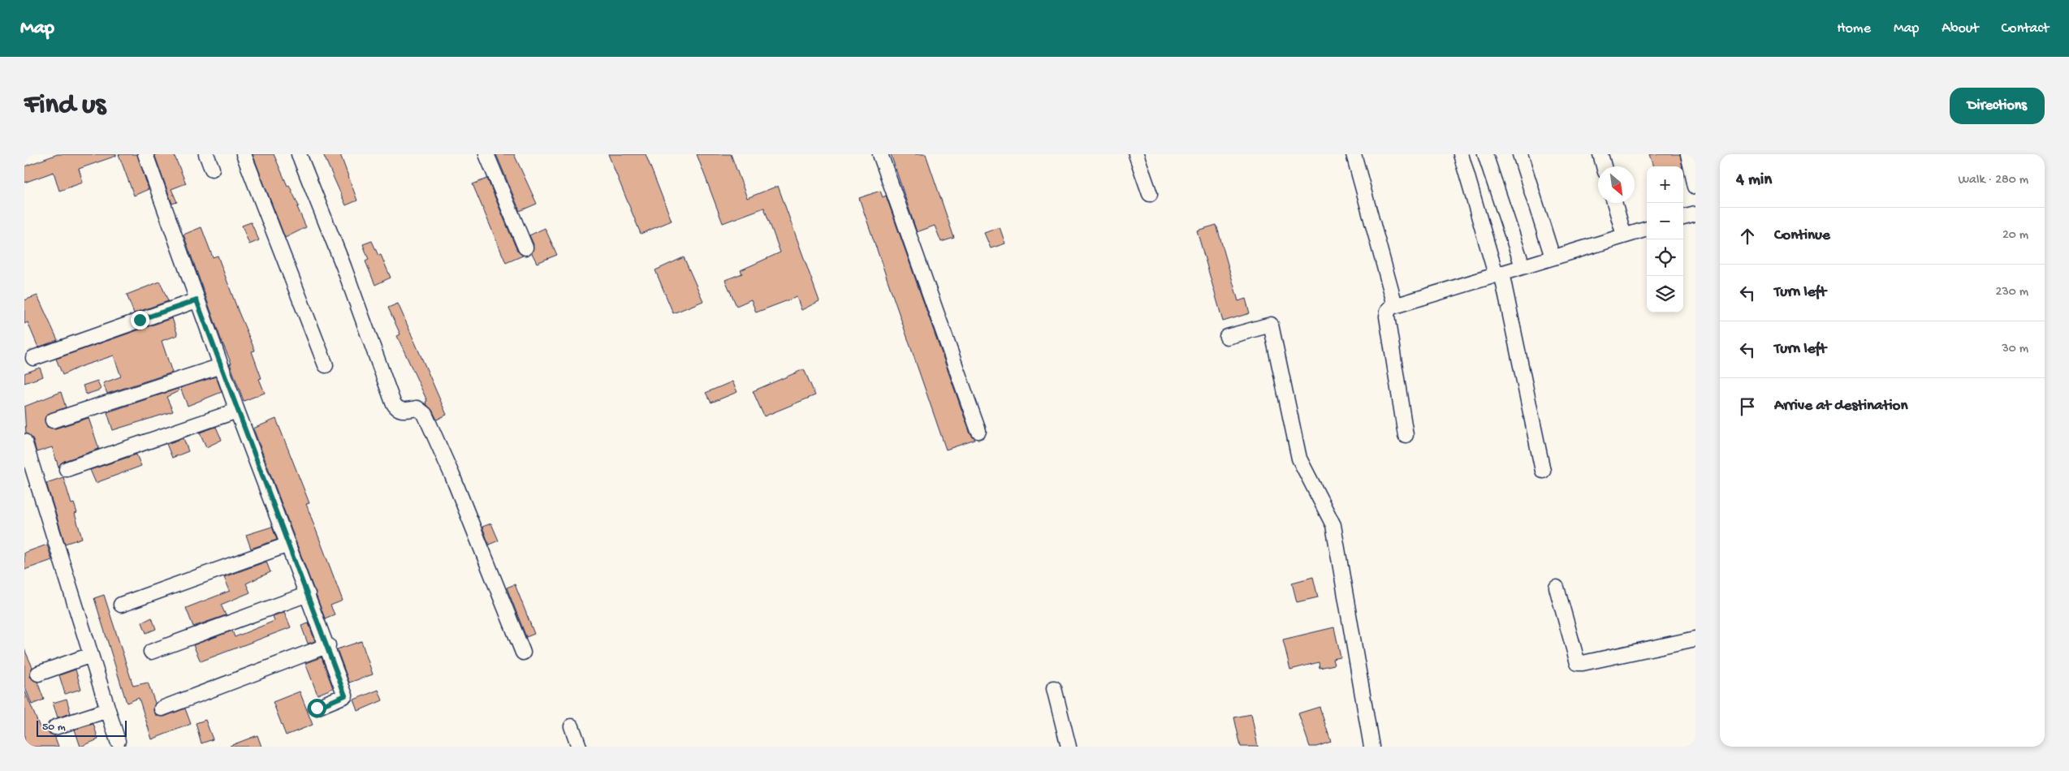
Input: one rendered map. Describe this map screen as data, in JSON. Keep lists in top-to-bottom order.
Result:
{
  "scale_bar": "50 m",
  "north": "bottom right",
  "page": {
    "header": "Map",
    "nav": [
      "Home",
      "Map",
      "About",
      "Contact"
    ],
    "buttons": "Directions",
    "title": "Find us",
    "heading": ["4 min", "Walk · 280 m"],
    "map_buttons": ["+", "−"],
    "list": [
      ["Continue", "20 m"],
      ["Turn left", "230 m"],
      ["Turn left", "30 m"],
      "Arrive at destination"
    ],
    "scale": "50 m"
  }
}
